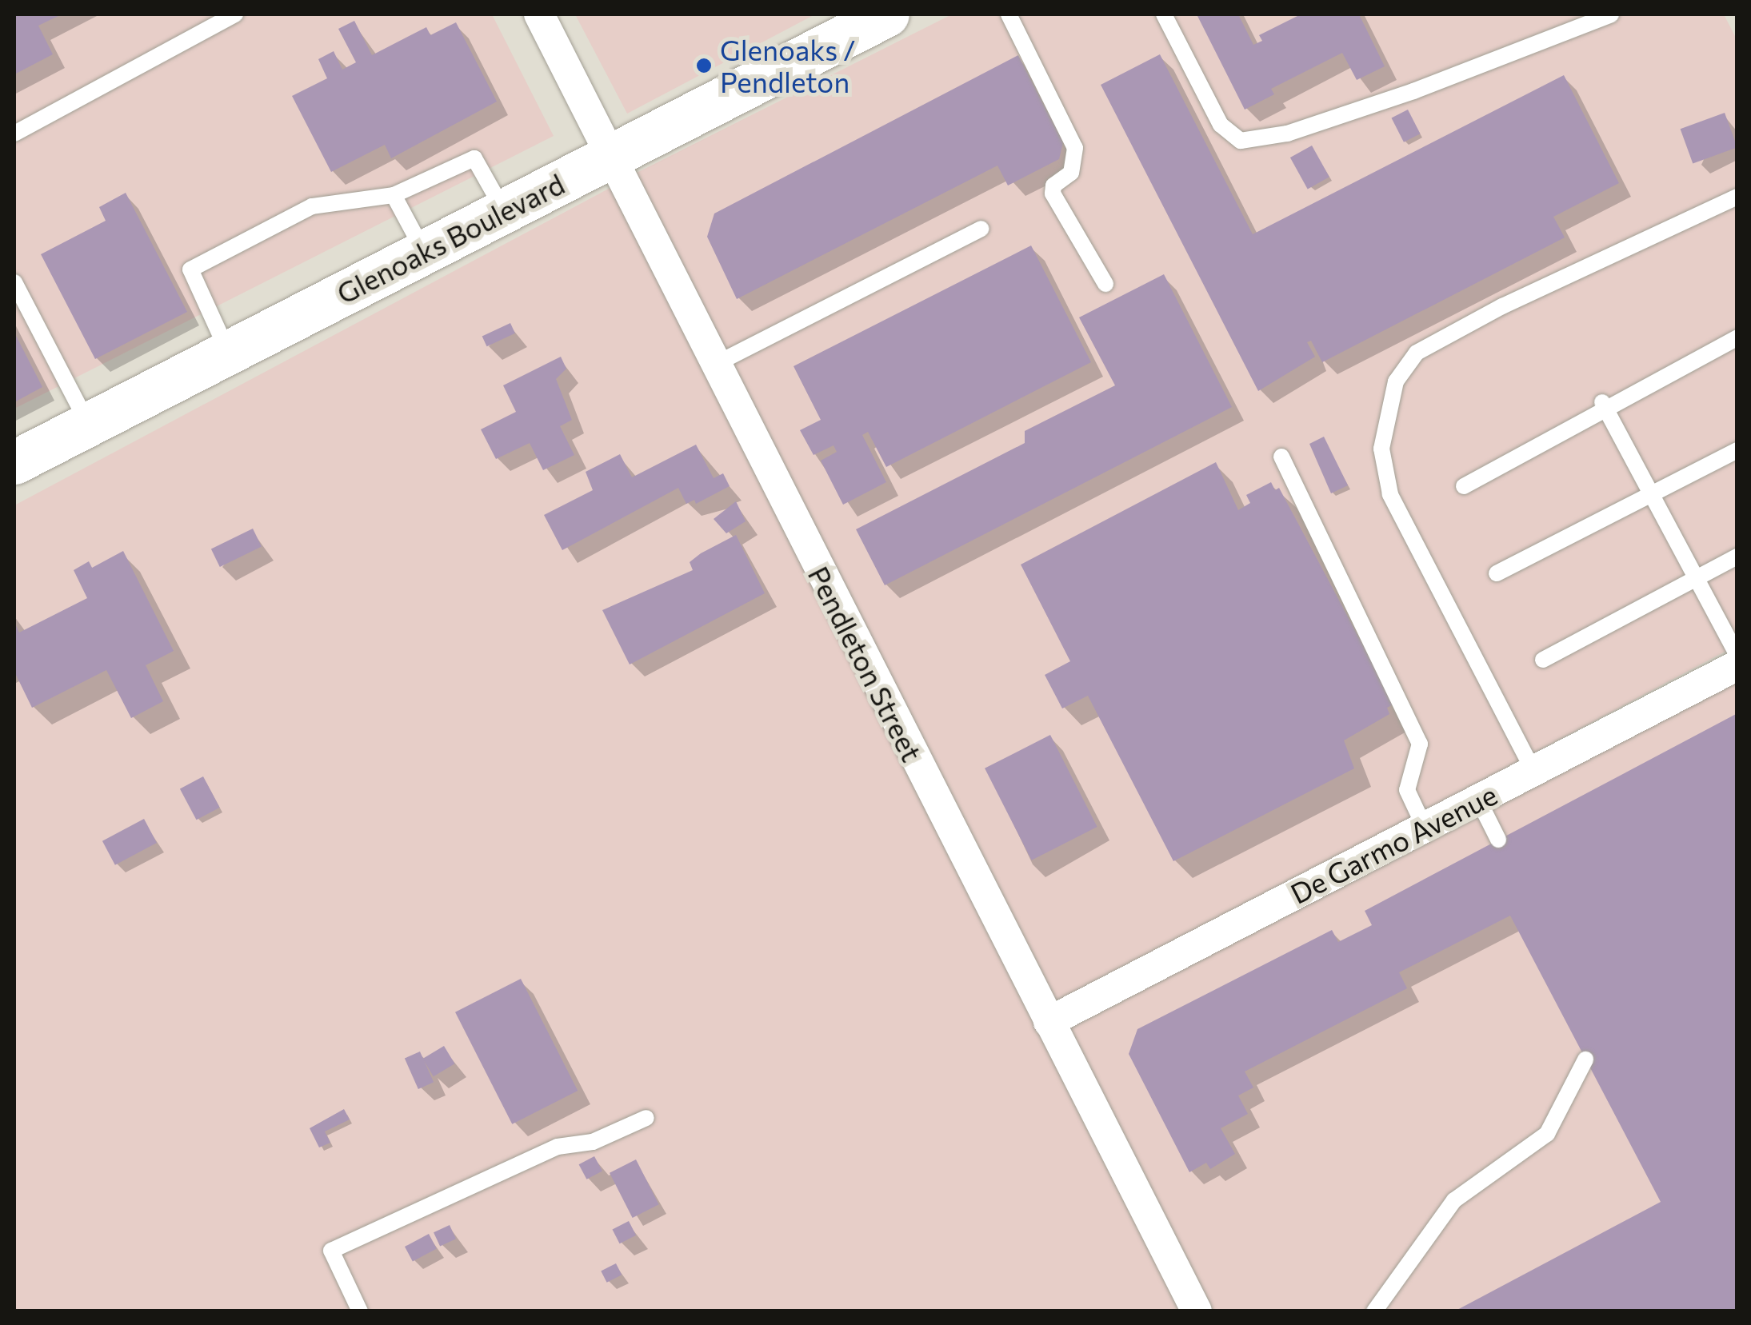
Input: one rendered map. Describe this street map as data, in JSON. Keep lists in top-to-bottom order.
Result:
{
  "streets": {
    "main road": ["Glenoaks Boulevard"],
    "street": ["Pendleton Street", "De Garmo Avenue"]
  },
  "crossings": [
    ["Glenoaks Boulevard", "Pendleton Street"],
    ["Pendleton Street", "De Garmo Avenue"]
  ],
  "places": ["Glenoaks / Pendleton"]
}
